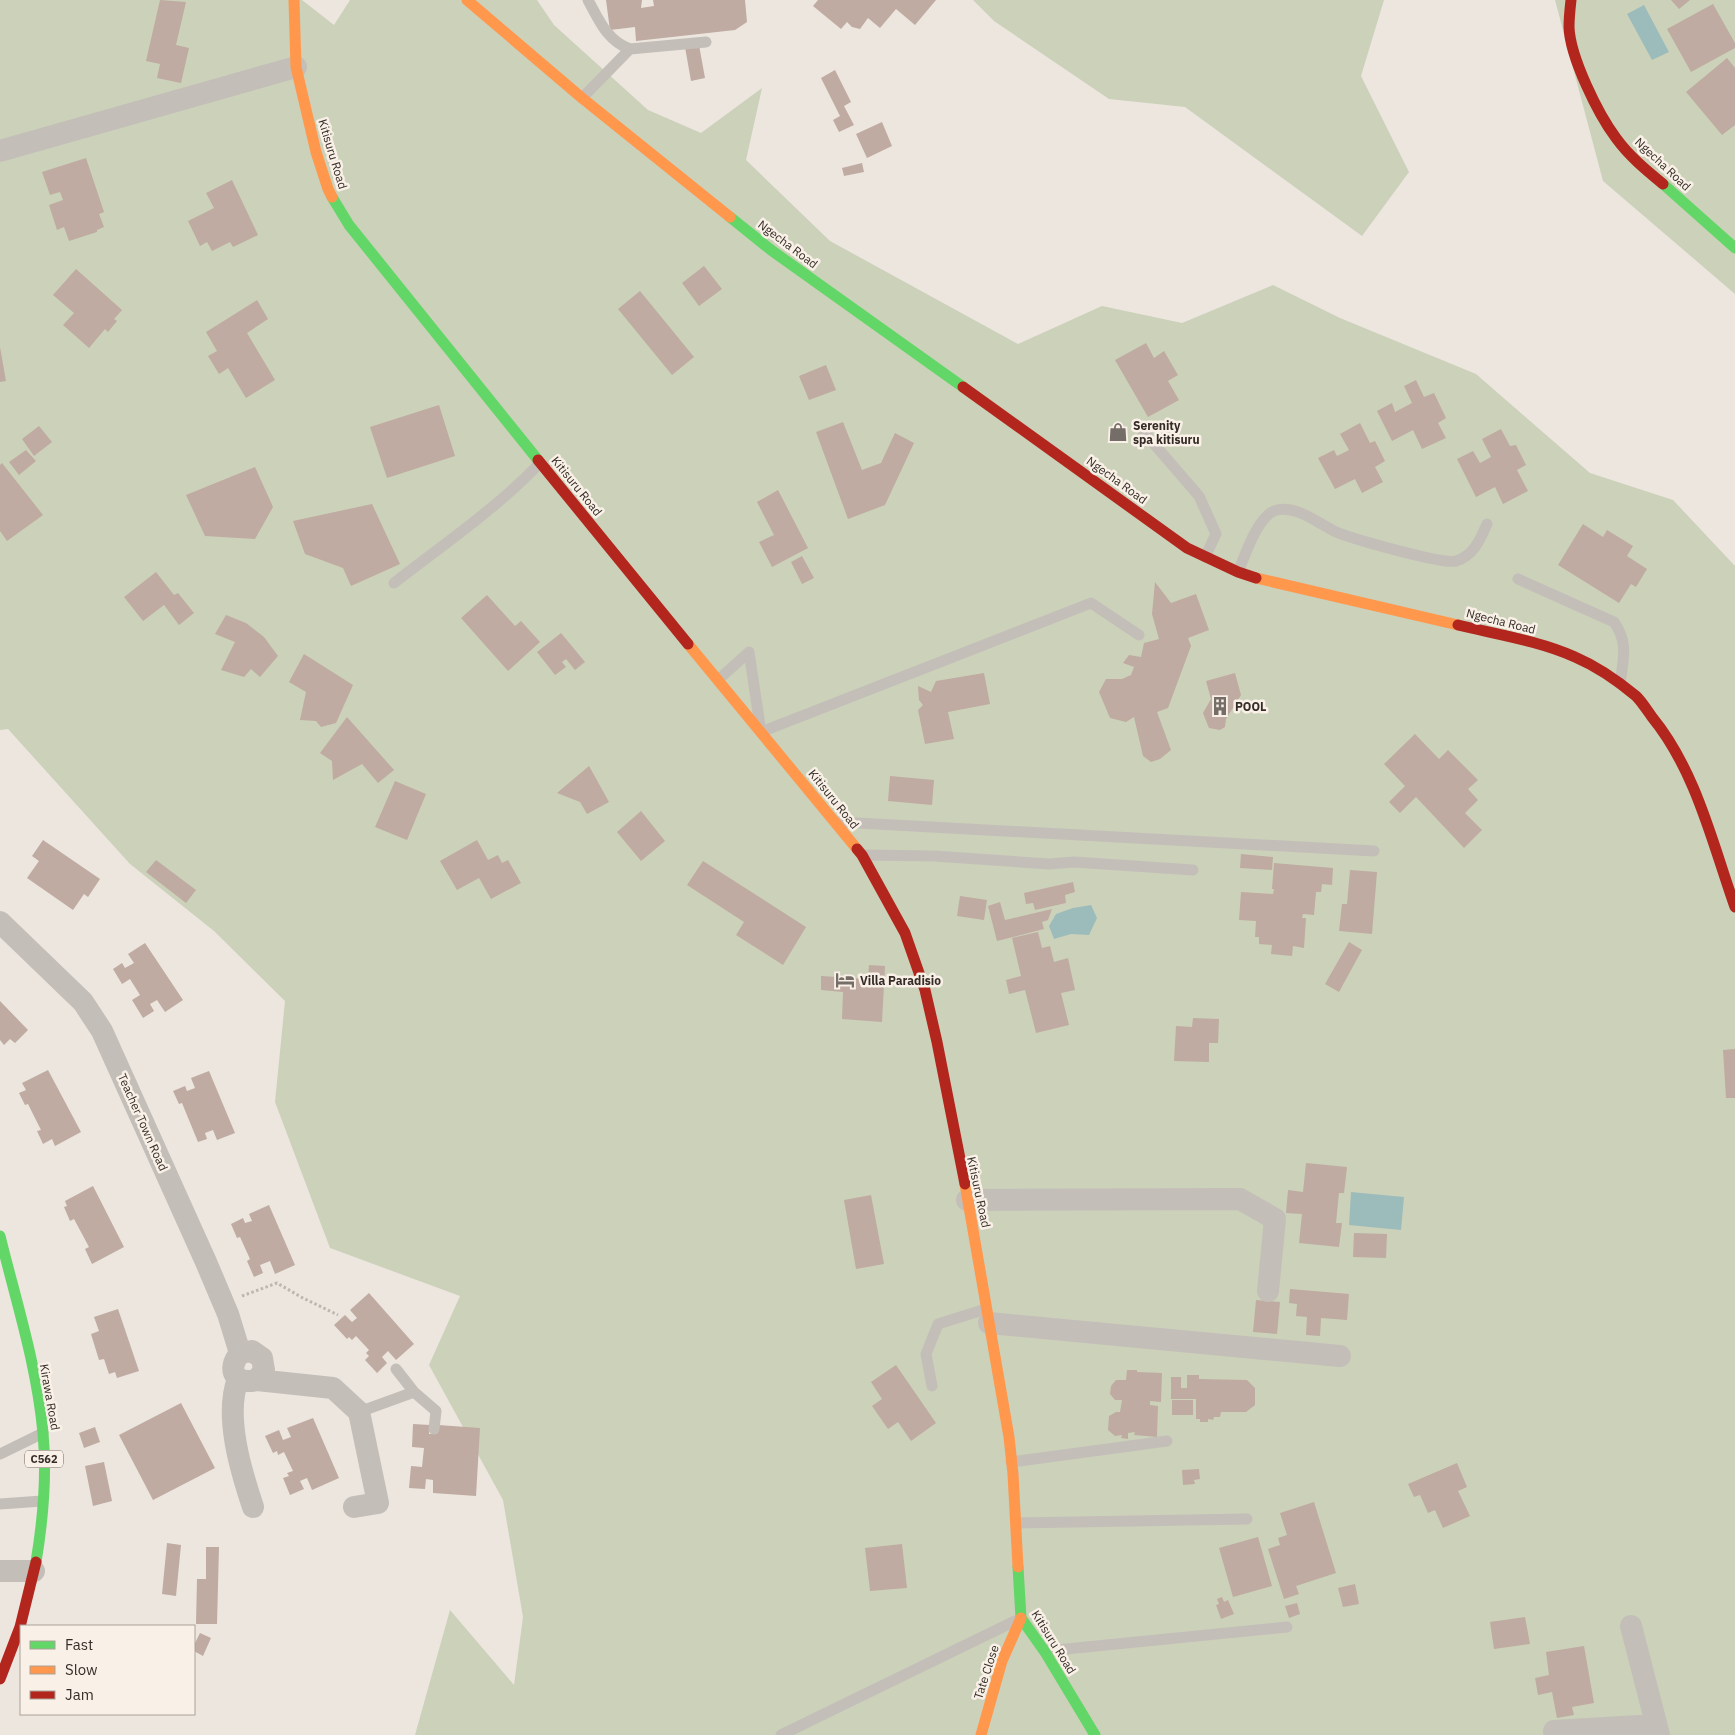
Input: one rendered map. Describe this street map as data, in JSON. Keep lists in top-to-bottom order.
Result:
{
  "streets": {
    "street": [
      "Kitisuru Road",
      "Ngecha Road",
      "Teacher Town Road",
      "Kirawa Road",
      "C562",
      "Tate Close"
    ]
  },
  "crossings": [
    ["Kitisuru Road", "Tate Close"]
  ],
  "places": {
    "shop": ["Serenity spa kitisuru"],
    "building": ["POOL"],
    "hotel": ["Villa Paradisio"]
  },
  "legend": ["Fast", "Slow", "Jam"]
}
